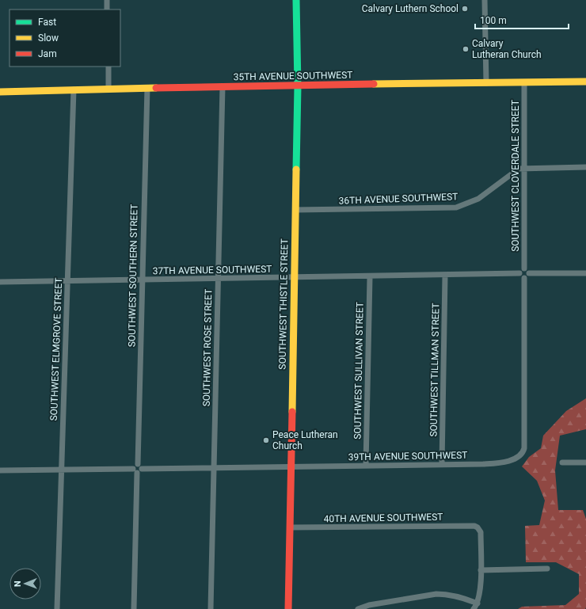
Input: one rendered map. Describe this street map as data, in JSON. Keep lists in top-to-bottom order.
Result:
{
  "streets": {
    "main road": ["35TH AVENUE SOUTHWEST", "SOUTHWEST THISTLE STREET"],
    "street": [
      "SOUTHWEST CLOVERDALE STREET",
      "36TH AVENUE SOUTHWEST",
      "37TH AVENUE SOUTHWEST",
      "SOUTHWEST SOUTHERN STREET",
      "SOUTHWEST ROSE STREET",
      "SOUTHWEST ELMGROVE STREET",
      "SOUTHWEST TILLMAN STREET",
      "SOUTHWEST SULLIVAN STREET",
      "39TH AVENUE SOUTHWEST",
      "40TH AVENUE SOUTHWEST"
    ]
  },
  "crossings": [
    ["35TH AVENUE SOUTHWEST", "SOUTHWEST CLOVERDALE STREET"],
    ["35TH AVENUE SOUTHWEST", "SOUTHWEST SOUTHERN STREET"],
    ["35TH AVENUE SOUTHWEST", "SOUTHWEST THISTLE STREET"],
    ["35TH AVENUE SOUTHWEST", "SOUTHWEST ROSE STREET"],
    ["35TH AVENUE SOUTHWEST", "SOUTHWEST ELMGROVE STREET"],
    ["SOUTHWEST CLOVERDALE STREET", "36TH AVENUE SOUTHWEST"],
    ["SOUTHWEST CLOVERDALE STREET", "37TH AVENUE SOUTHWEST"],
    ["SOUTHWEST CLOVERDALE STREET", "39TH AVENUE SOUTHWEST"],
    ["36TH AVENUE SOUTHWEST", "SOUTHWEST THISTLE STREET"],
    ["37TH AVENUE SOUTHWEST", "SOUTHWEST SOUTHERN STREET"],
    ["37TH AVENUE SOUTHWEST", "SOUTHWEST THISTLE STREET"],
    ["37TH AVENUE SOUTHWEST", "SOUTHWEST ROSE STREET"],
    ["37TH AVENUE SOUTHWEST", "SOUTHWEST ELMGROVE STREET"],
    ["37TH AVENUE SOUTHWEST", "SOUTHWEST TILLMAN STREET"],
    ["37TH AVENUE SOUTHWEST", "SOUTHWEST SULLIVAN STREET"],
    ["37TH AVENUE SOUTHWEST", "39TH AVENUE SOUTHWEST"],
    ["SOUTHWEST SOUTHERN STREET", "39TH AVENUE SOUTHWEST"],
    ["SOUTHWEST THISTLE STREET", "39TH AVENUE SOUTHWEST"],
    ["SOUTHWEST THISTLE STREET", "40TH AVENUE SOUTHWEST"],
    ["SOUTHWEST ROSE STREET", "39TH AVENUE SOUTHWEST"],
    ["SOUTHWEST TILLMAN STREET", "39TH AVENUE SOUTHWEST"],
    ["SOUTHWEST SULLIVAN STREET", "39TH AVENUE SOUTHWEST"]
  ],
  "places": ["Calvary Luthern School", "Calvary Lutheran Church", "Peace Lutheran Church"],
  "legend": ["Fast", "Slow", "Jam"],
  "scale_bar": "100 m",
  "north": "left"
}
